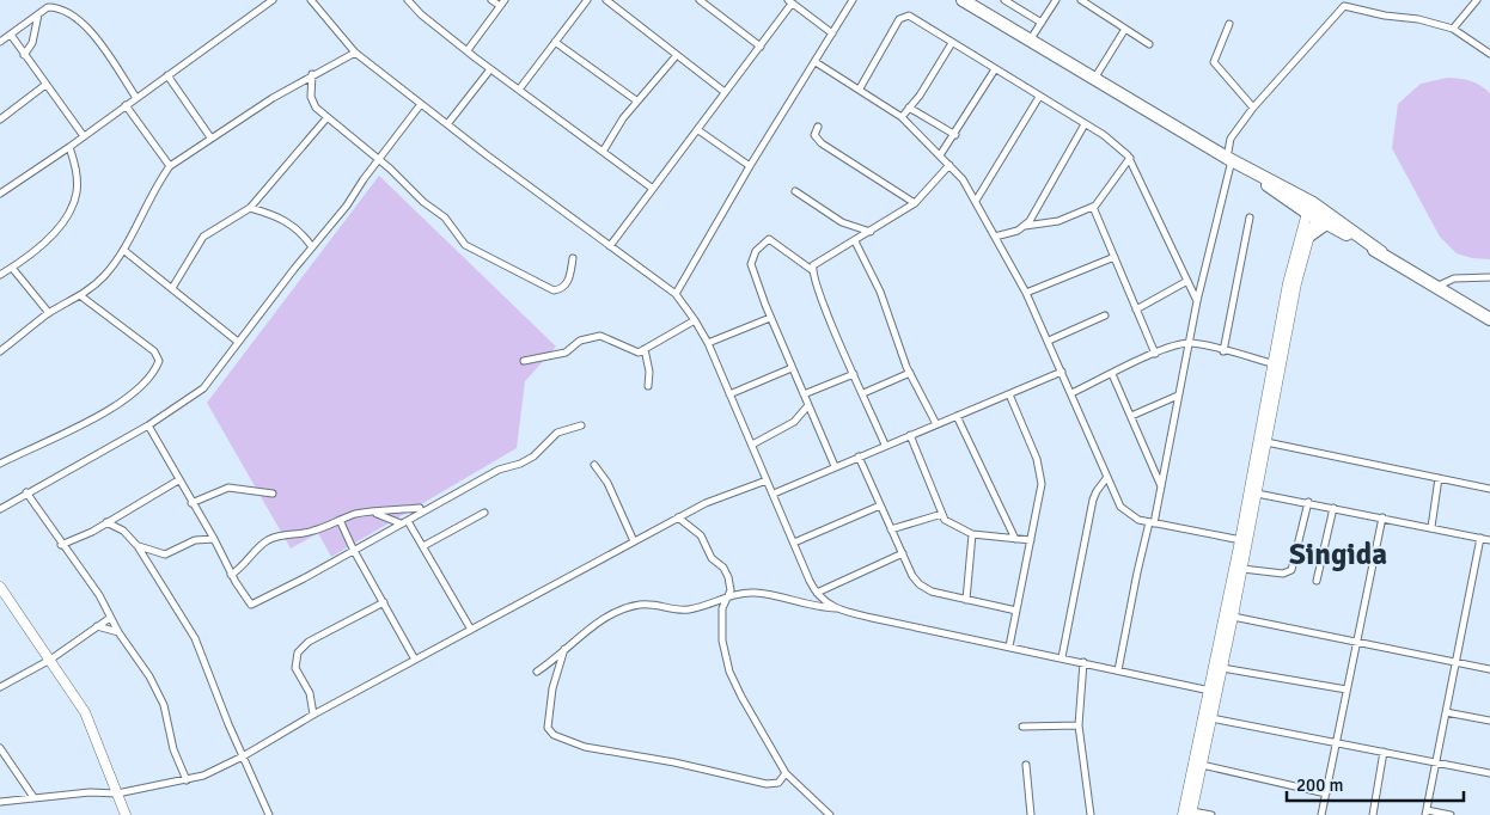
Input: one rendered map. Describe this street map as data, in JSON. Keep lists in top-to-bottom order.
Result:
{
  "districts": ["Singida"],
  "scale_bar": "200 m"
}
